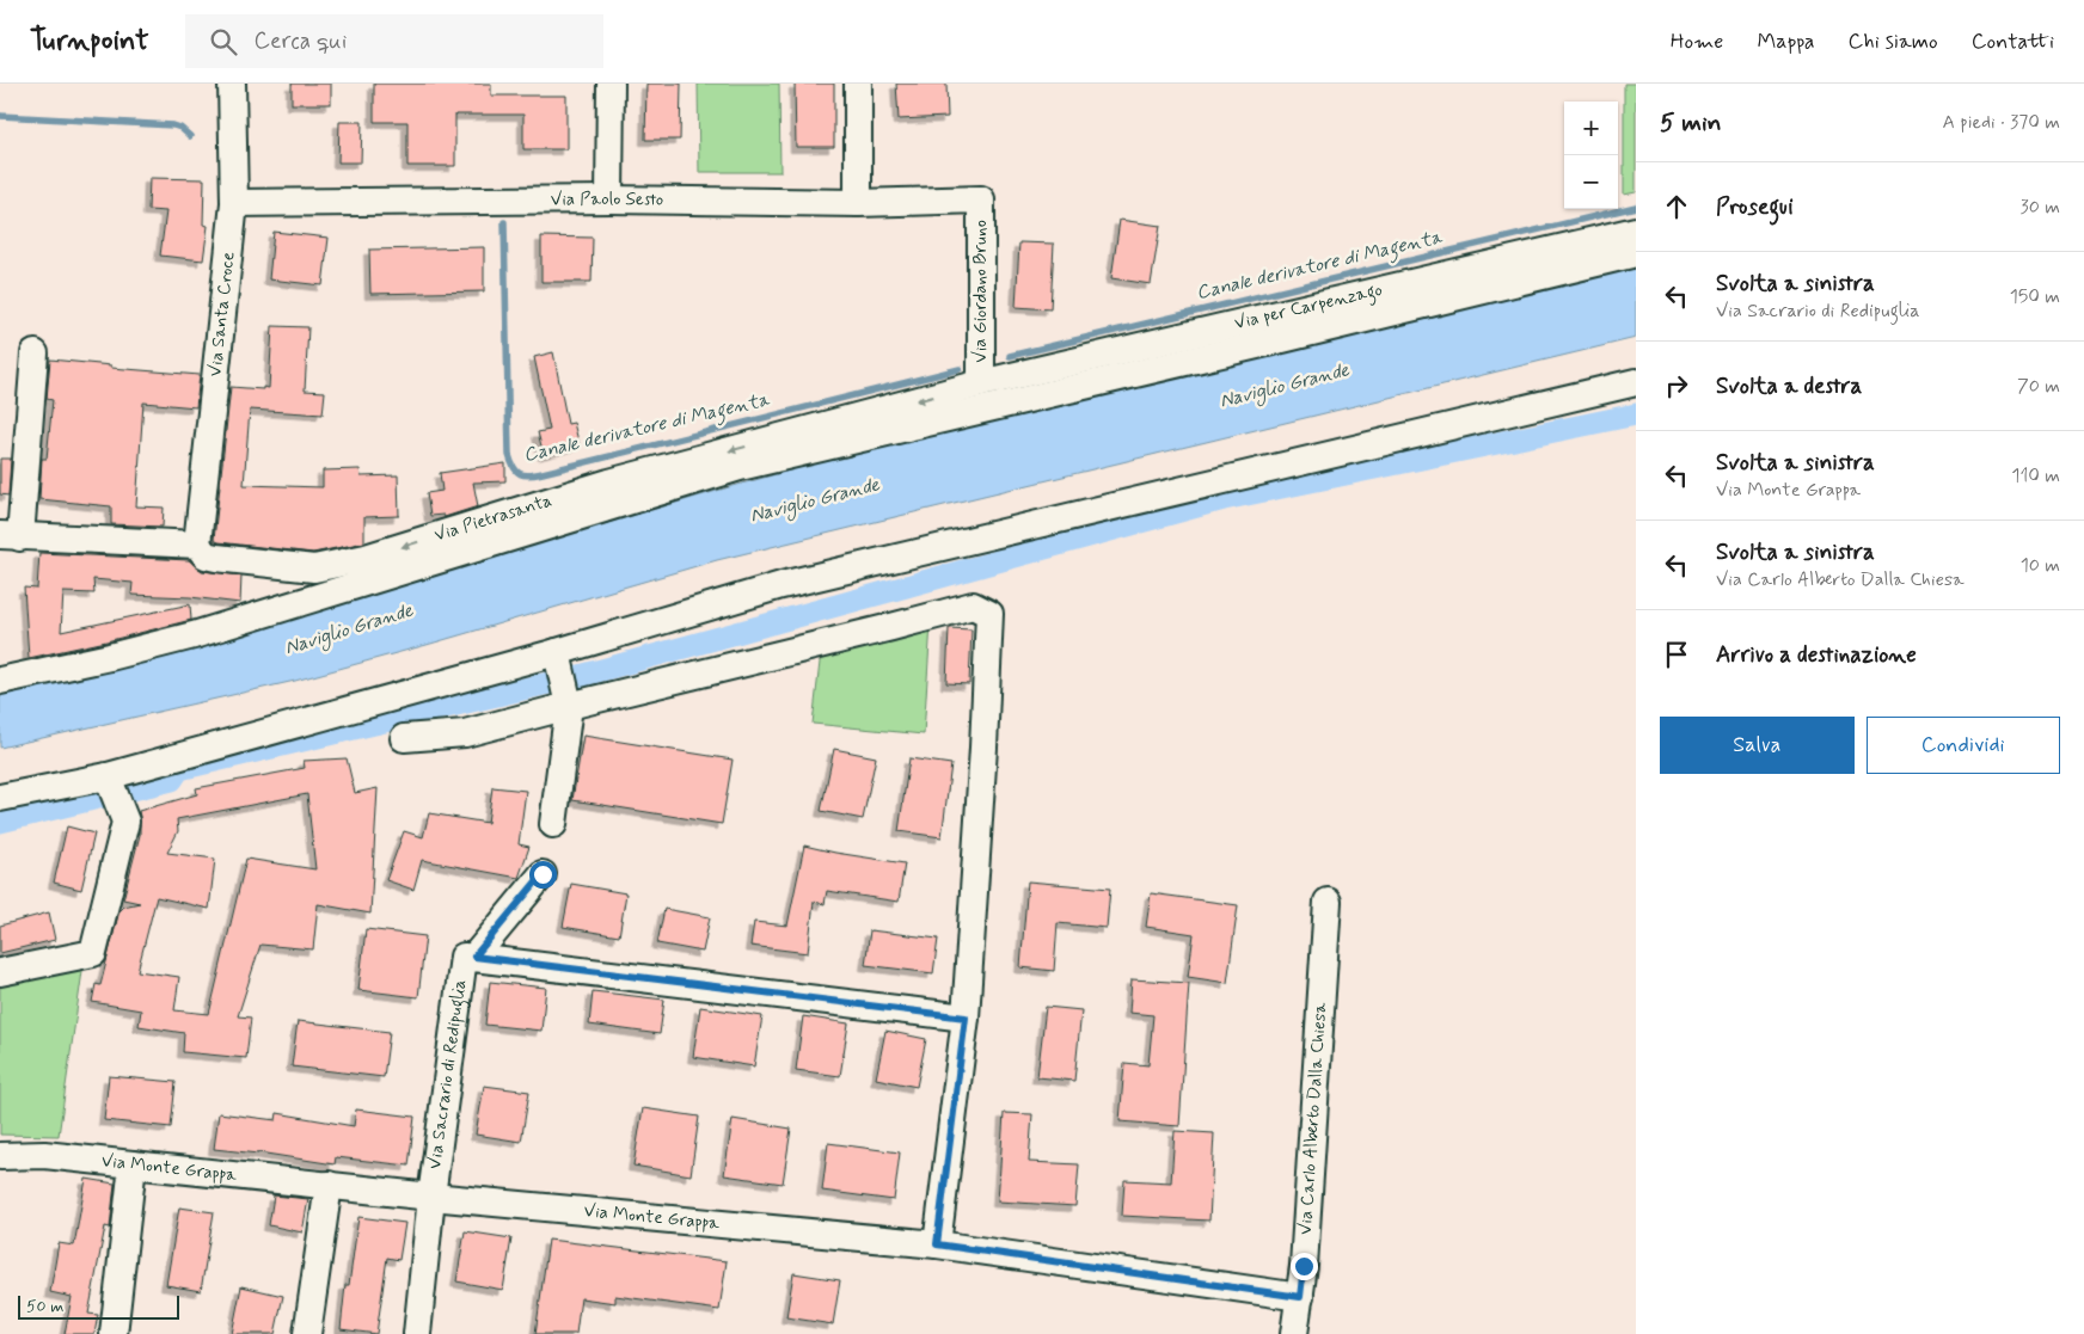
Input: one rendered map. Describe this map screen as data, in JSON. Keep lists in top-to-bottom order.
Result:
{
  "streets": {
    "street": [
      "Via Paolo Sesto",
      "Via Giordano Bruno",
      "Via per Carpenzago",
      "Via Santa Croce",
      "Via Pietrasanta",
      "Via Sacrario di Redipuglia",
      "Via Carlo Alberto Dalla Chiesa",
      "Via Monte Grappa"
    ]
  },
  "crossings": [
    ["Via Paolo Sesto", "Via Giordano Bruno"],
    ["Via Paolo Sesto", "Via Santa Croce"],
    ["Via Giordano Bruno", "Via per Carpenzago"],
    ["Via Giordano Bruno", "Via Pietrasanta"],
    ["Via per Carpenzago", "Via Pietrasanta"],
    ["Via Santa Croce", "Via Pietrasanta"],
    ["Via Sacrario di Redipuglia", "Via Monte Grappa"],
    ["Via Carlo Alberto Dalla Chiesa", "Via Monte Grappa"]
  ],
  "water": ["Canale derivatore di Magenta", "Naviglio Grande"],
  "scale_bar": "50 m",
  "page": {
    "header": "Turnpoint",
    "search": "Cerca qui",
    "nav": [
      "Home",
      "Mappa",
      "Chi siamo",
      "Contatti"
    ],
    "heading": ["5 min", "A piedi · 370 m"],
    "map_buttons": ["+", "−"],
    "list": [
      ["Prosegui", "30 m"],
      ["Svolta a sinistra", "Via Sacrario di Redipuglia", "150 m"],
      ["Svolta a destra", "70 m"],
      ["Svolta a sinistra", "Via Monte Grappa", "110 m"],
      ["Svolta a sinistra", "Via Carlo Alberto Dalla Chiesa", "10 m"],
      "Arrivo a destinazione"
    ],
    "buttons": ["Salva", "Condividi"],
    "scale": "50 m"
  }
}
